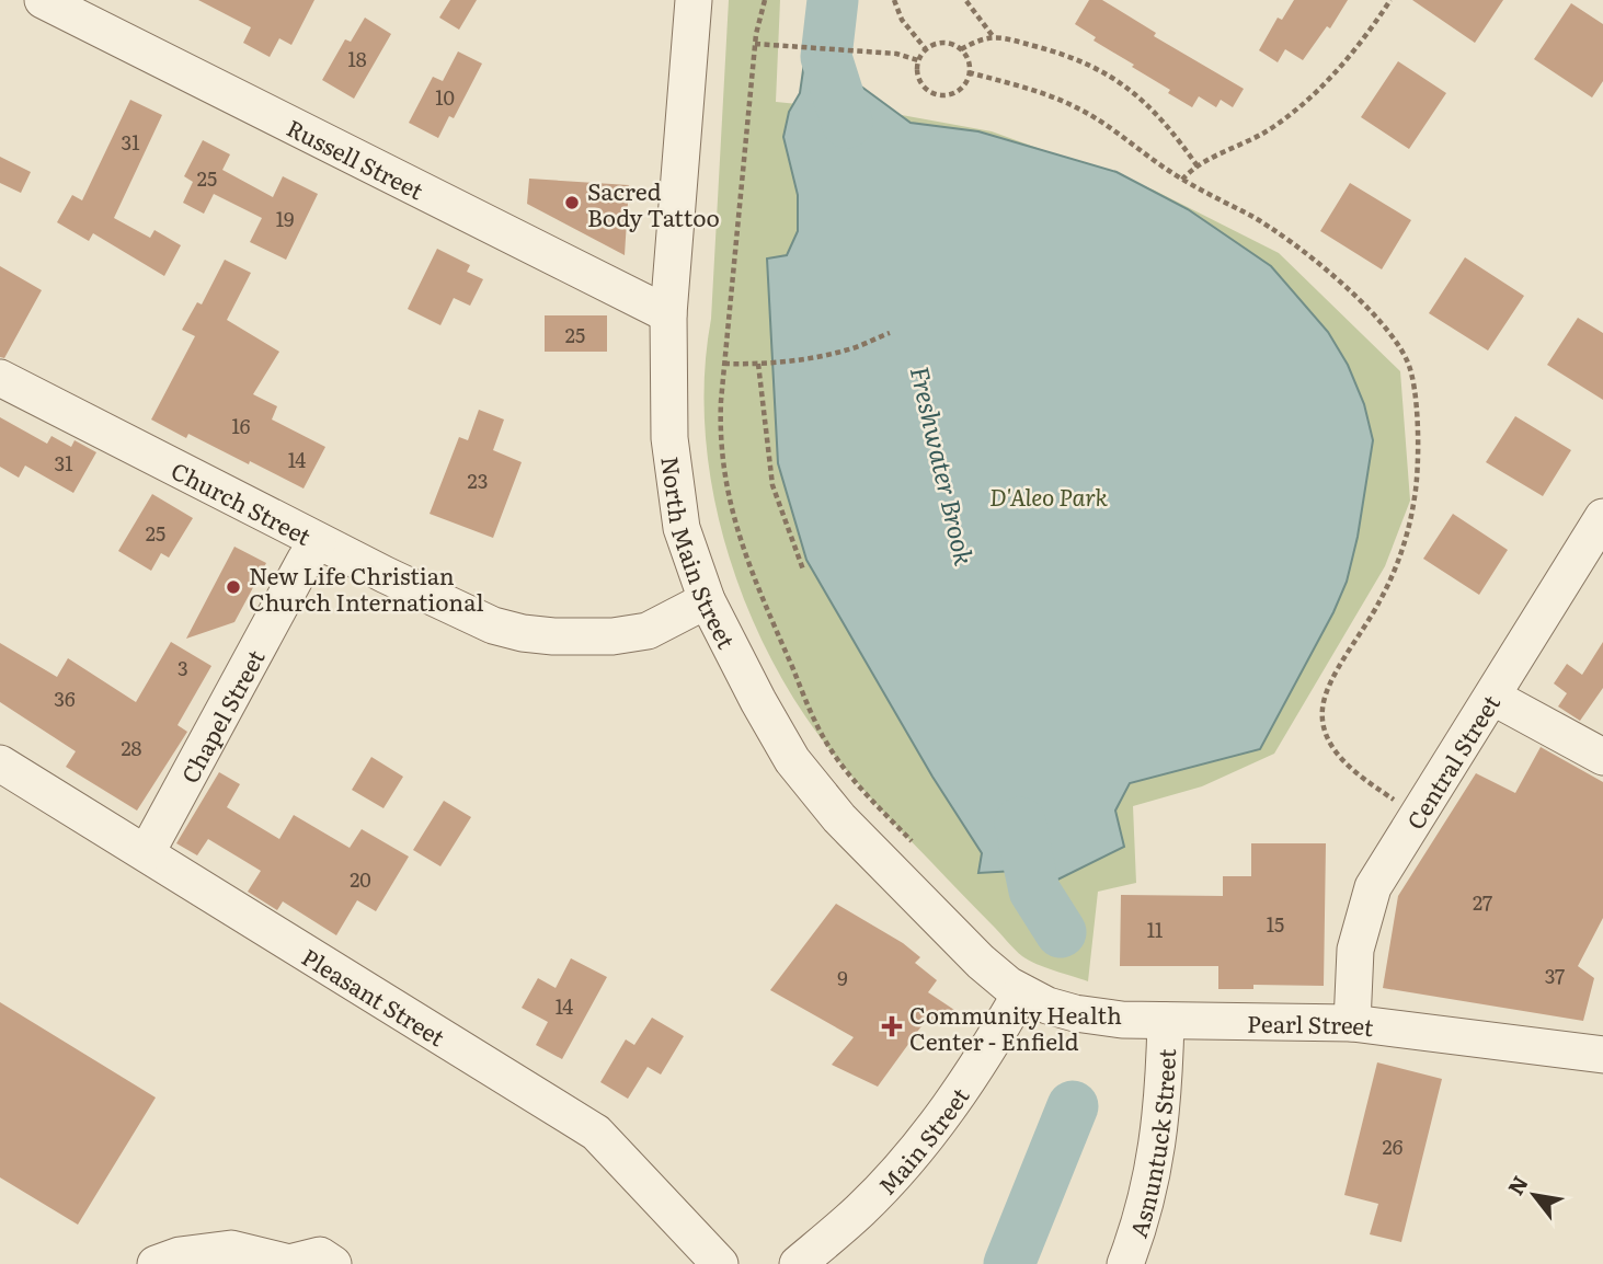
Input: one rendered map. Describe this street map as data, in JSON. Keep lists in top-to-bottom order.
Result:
{
  "streets": {
    "street": [
      "Russell Street",
      "Church Street",
      "North Main Street",
      "Chapel Street",
      "Central Street",
      "Pleasant Street",
      "Pearl Street",
      "Main Street",
      "Asnuntuck Street"
    ]
  },
  "crossings": [
    ["Russell Street", "North Main Street"],
    ["Church Street", "North Main Street"],
    ["Church Street", "Chapel Street"],
    ["North Main Street", "Pearl Street"],
    ["North Main Street", "Main Street"],
    ["Chapel Street", "Pleasant Street"],
    ["Central Street", "Pearl Street"],
    ["Pearl Street", "Main Street"],
    ["Pearl Street", "Asnuntuck Street"]
  ],
  "water": ["Freshwater Brook"],
  "parks": ["D'Aleo Park"],
  "places": {
    "other": ["Sacred Body Tattoo", "New Life Christian Church International"],
    "health": ["Community Health Center - Enfield"]
  },
  "house_numbers": [
    "18",
    "10",
    "31",
    "25",
    "19",
    "25",
    "16",
    "14",
    "31",
    "23",
    "25",
    "3",
    "36",
    "28",
    "20",
    "27",
    "15",
    "11",
    "37",
    "9",
    "14",
    "26"
  ],
  "north": "top left"
}
